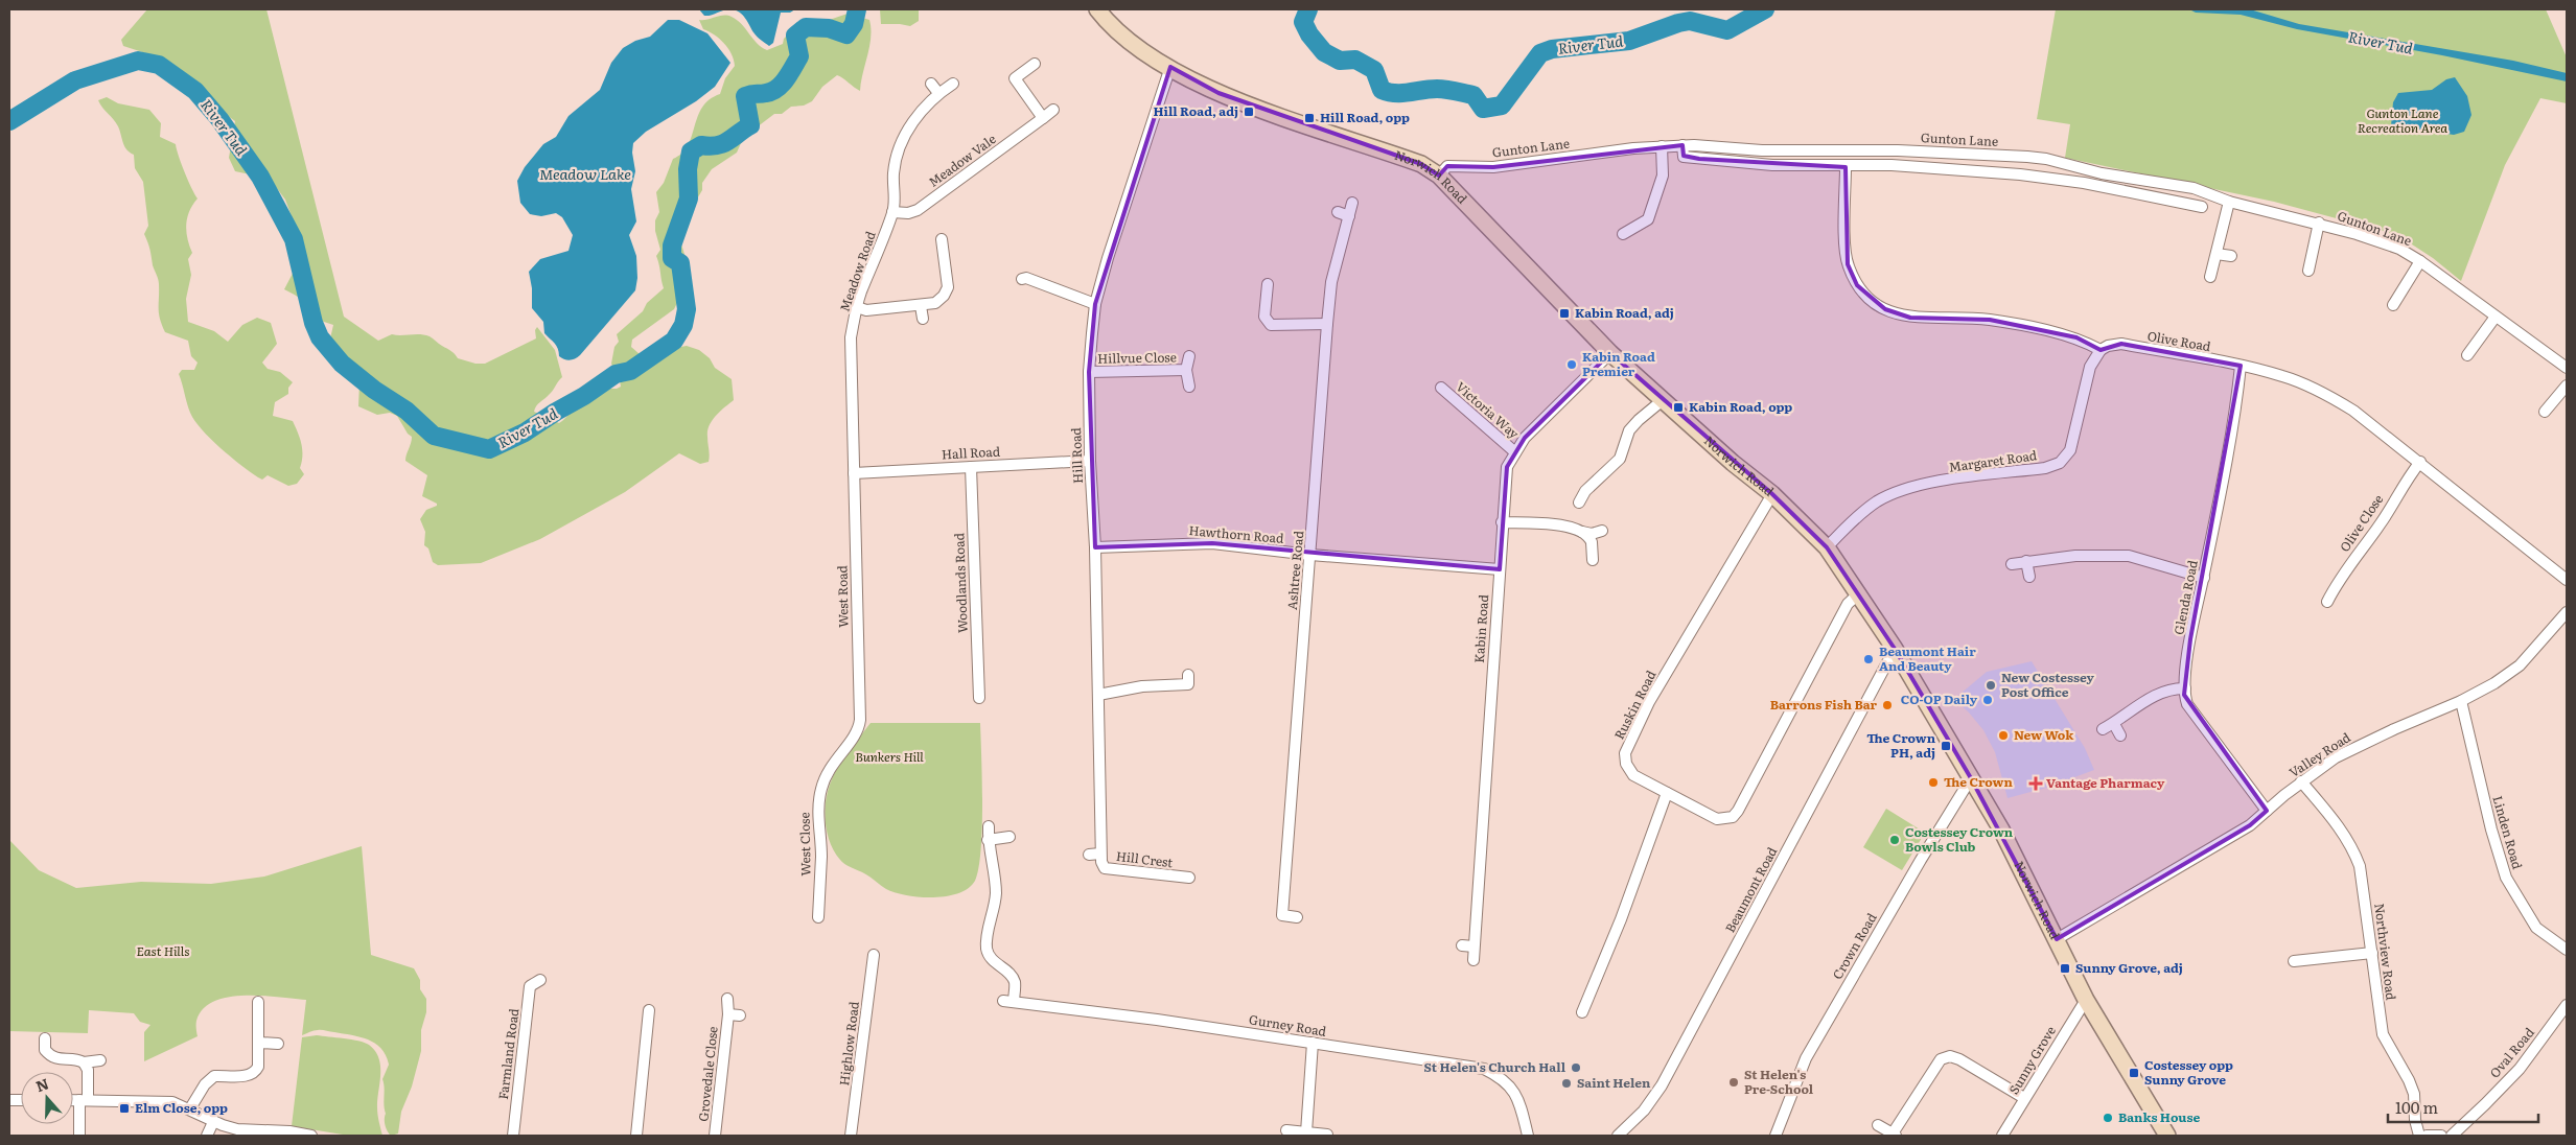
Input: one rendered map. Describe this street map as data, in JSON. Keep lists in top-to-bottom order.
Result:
{
  "streets": {
    "street": [
      "Gunton Lane",
      "Meadow Vale",
      "Norwich Road",
      "Meadow Road",
      "Olive Road",
      "Hillvue Close",
      "Victoria Way",
      "Hall Road",
      "Hill Road",
      "Margaret Road",
      "Olive Close",
      "Hawthorn Road",
      "Ashtree Road",
      "Woodlands Road",
      "West Road",
      "Glenda Road",
      "Kabin Road",
      "Ruskin Road",
      "Valley Road",
      "Linden Road",
      "West Close",
      "Hill Crest",
      "Beaumont Road",
      "Crown Road",
      "Northview Road",
      "Gurney Road",
      "Highlow Road",
      "Oval Road",
      "Farmland Road",
      "Sunny Grove",
      "Grovedale Close"
    ]
  },
  "crossings": [
    ["Gunton Lane", "Norwich Road"],
    ["Meadow Vale", "Meadow Road"],
    ["Norwich Road", "Hill Road"],
    ["Norwich Road", "Margaret Road"],
    ["Norwich Road", "Kabin Road"],
    ["Norwich Road", "Ruskin Road"],
    ["Norwich Road", "Valley Road"],
    ["Norwich Road", "Beaumont Road"],
    ["Norwich Road", "Crown Road"],
    ["Norwich Road", "Sunny Grove"],
    ["Meadow Road", "Hall Road"],
    ["Meadow Road", "West Road"],
    ["Olive Road", "Margaret Road"],
    ["Olive Road", "Olive Close"],
    ["Olive Road", "Glenda Road"],
    ["Hillvue Close", "Hill Road"],
    ["Victoria Way", "Kabin Road"],
    ["Hall Road", "Hill Road"],
    ["Hall Road", "Woodlands Road"],
    ["Hall Road", "West Road"],
    ["Hill Road", "Hawthorn Road"],
    ["Hill Road", "Hill Crest"],
    ["Hawthorn Road", "Ashtree Road"],
    ["Hawthorn Road", "Kabin Road"],
    ["West Road", "West Close"],
    ["Glenda Road", "Valley Road"],
    ["Valley Road", "Linden Road"],
    ["Valley Road", "Northview Road"]
  ],
  "water": ["River Tud", "Meadow Lake"],
  "parks": ["Gunton Lane Recreation Area", "Bunkers Hill", "East Hills"],
  "places": {
    "transit": [
      "Hill Road, adj",
      "Hill Road, opp",
      "Kabin Road, adj",
      "Kabin Road, opp",
      "The Crown PH, adj",
      "Sunny Grove, adj",
      "Costessey opp Sunny Grove",
      "Elm Close, opp"
    ],
    "other": [
      "Kabin Road Premier",
      "Beaumont Hair And Beauty",
      "New Costessey Post Office",
      "CO-OP Daily",
      "Barrons Fish Bar",
      "New Wok",
      "The Crown",
      "Costessey Crown Bowls Club",
      "St Helen's Church Hall",
      "St Helen's Pre-School",
      "Saint Helen",
      "Banks House"
    ],
    "health": ["Vantage Pharmacy"]
  },
  "scale_bar": "100 m",
  "north": "top"
}
